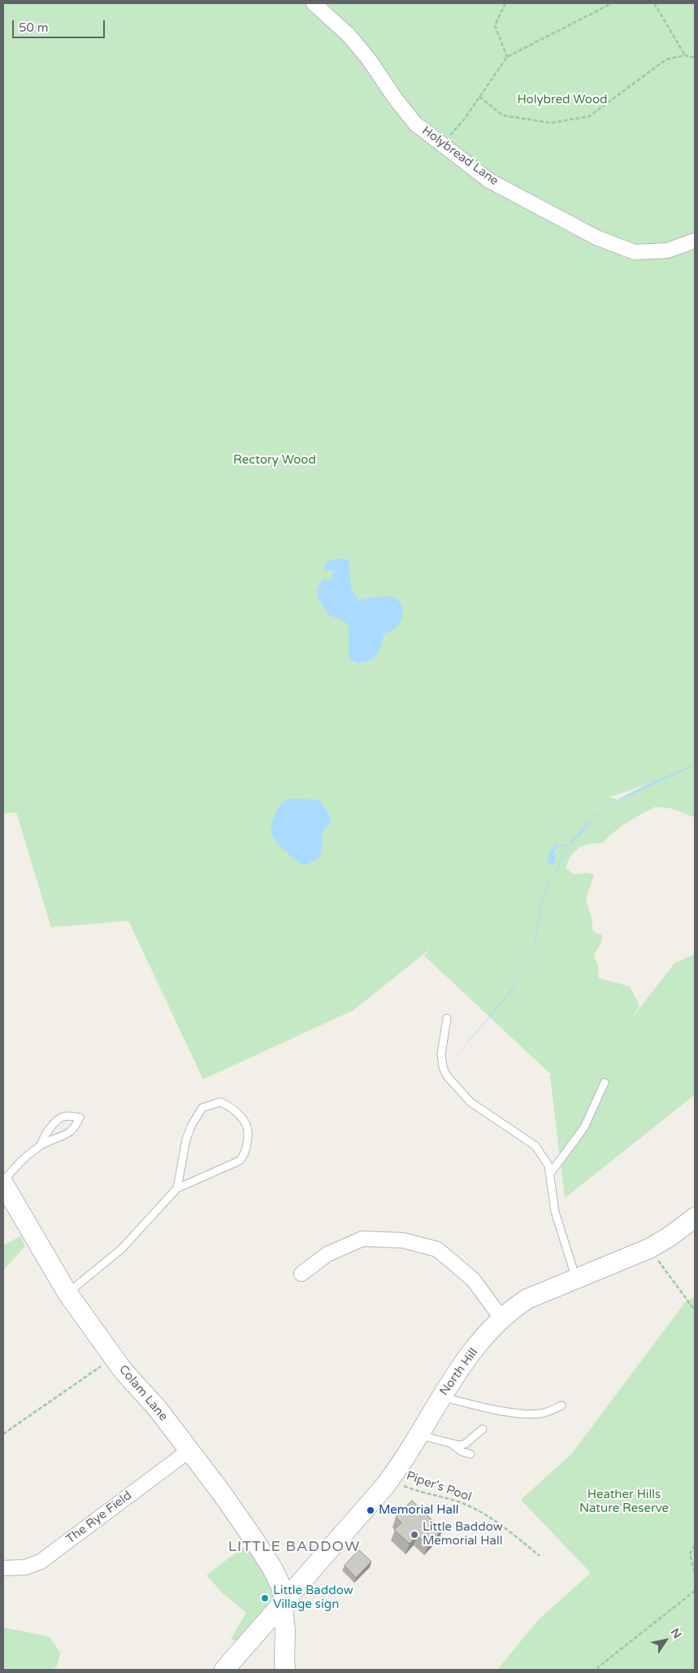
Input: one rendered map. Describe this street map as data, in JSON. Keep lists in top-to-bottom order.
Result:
{
  "streets": {
    "street": [
      "Holybread Lane",
      "North Hill",
      "Colam Lane",
      "The Rye Field"
    ],
    "path": ["Piper's Pool"]
  },
  "crossings": [
    ["North Hill", "Colam Lane"],
    ["North Hill", "Piper's Pool"],
    ["Colam Lane", "The Rye Field"]
  ],
  "districts": ["LITTLE BADDOW"],
  "parks": ["Holybred Wood", "Rectory Wood", "Heather Hills Nature Reserve"],
  "places": ["Memorial Hall", "Little Baddow Memorial Hall", "Little Baddow Village sign"],
  "scale_bar": "50 m",
  "north": "top right"
}
